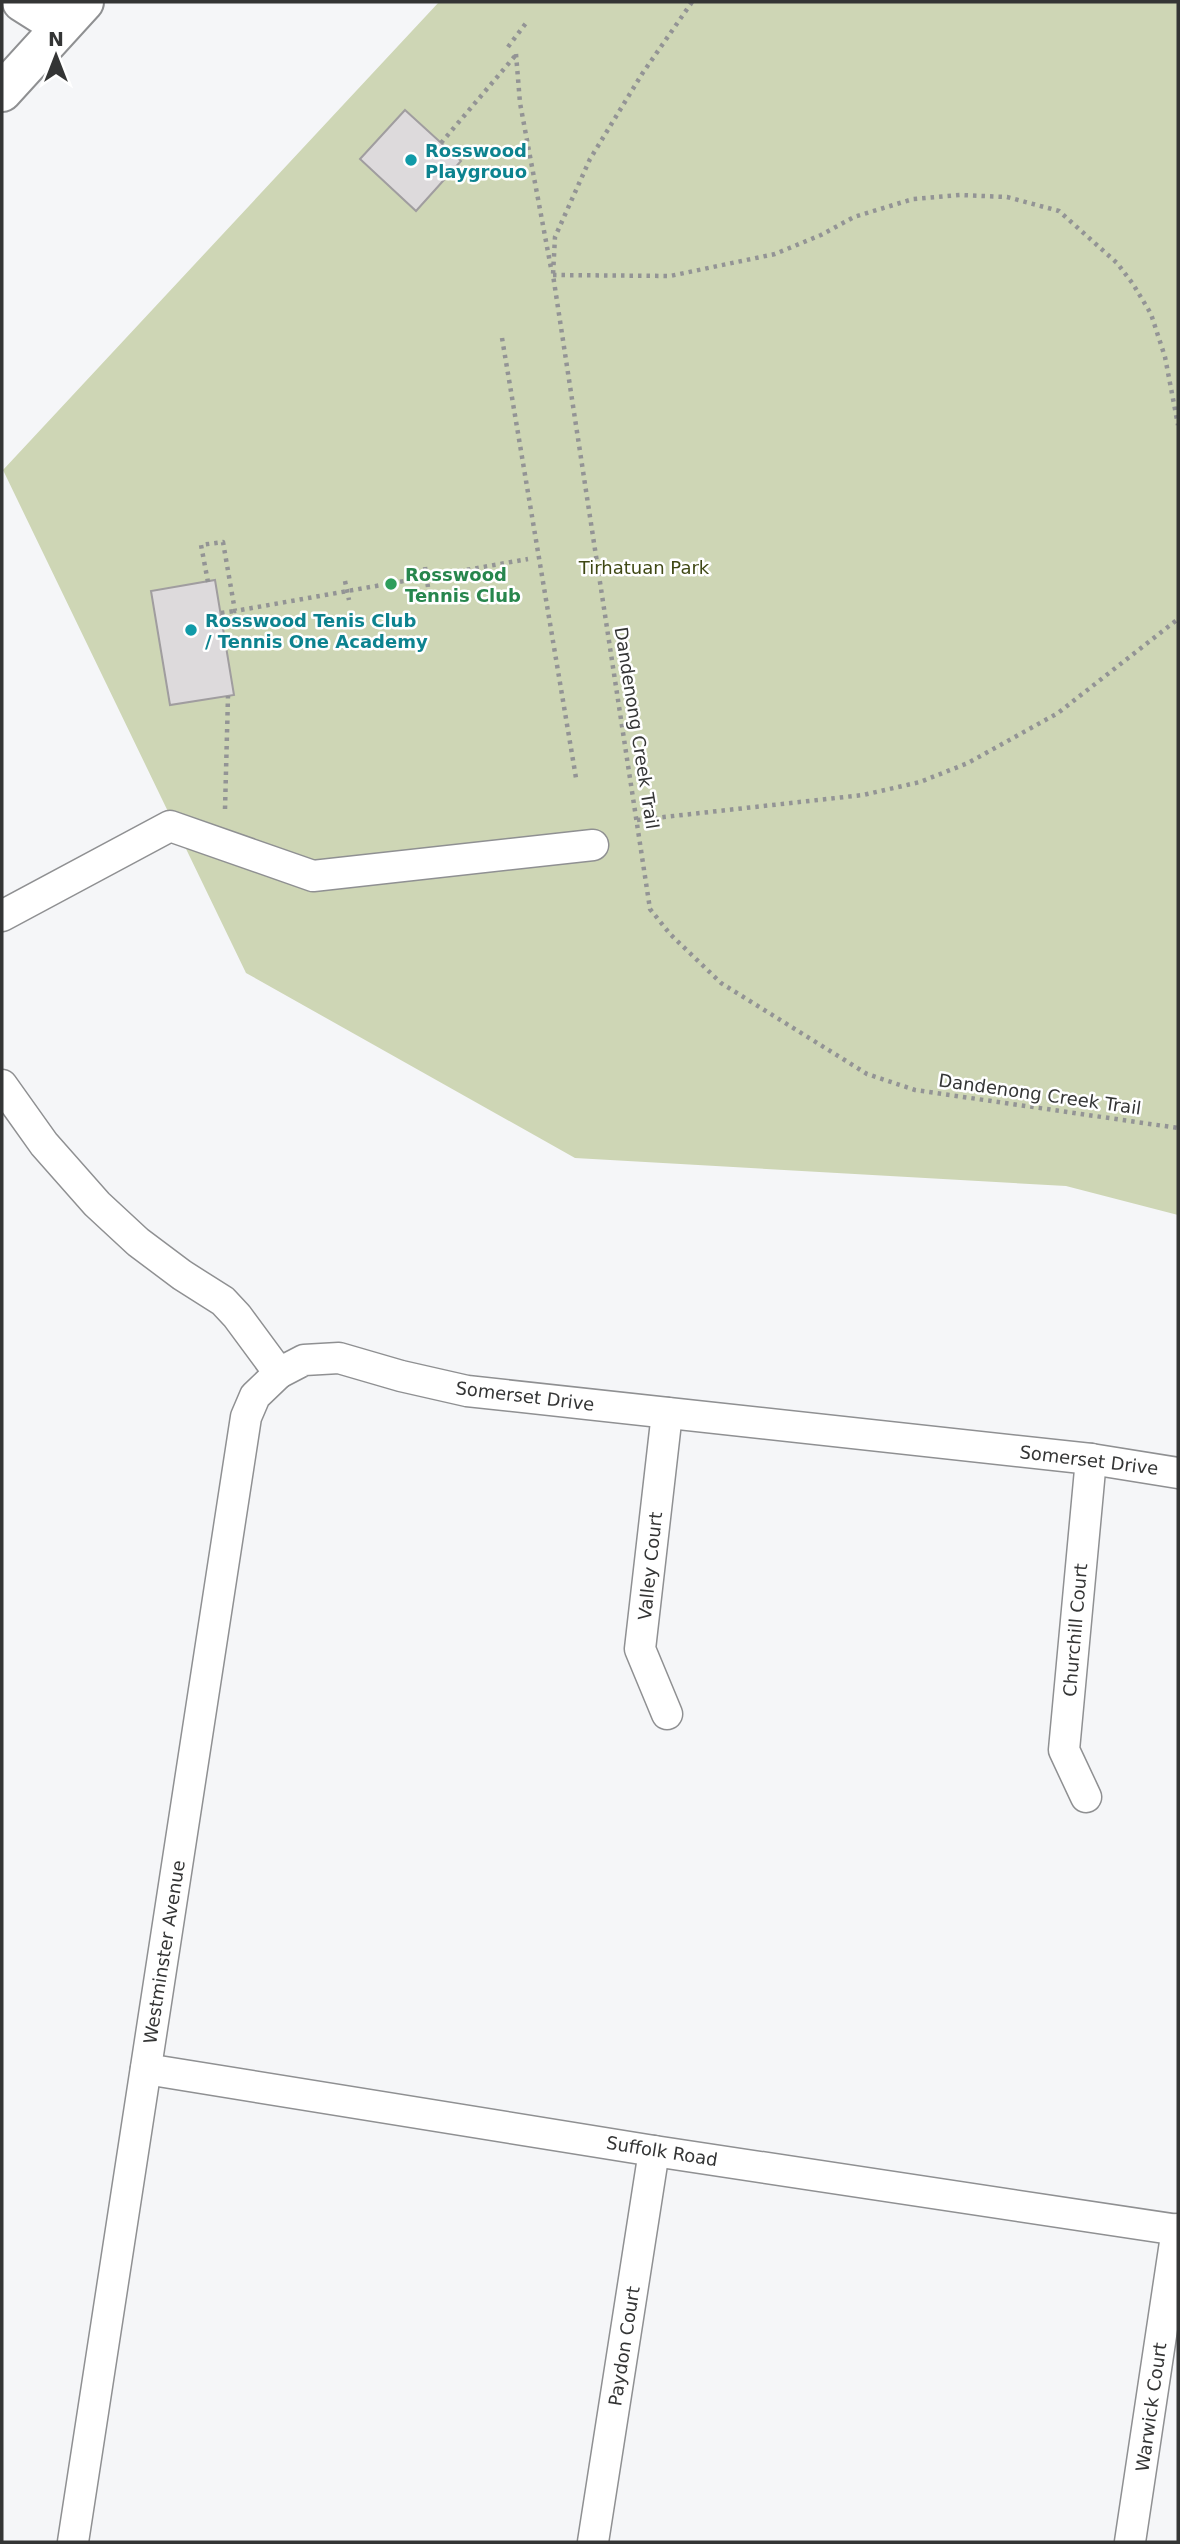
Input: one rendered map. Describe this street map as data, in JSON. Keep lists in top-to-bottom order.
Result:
{
  "streets": {
    "street": [
      "Somerset Drive",
      "Valley Court",
      "Churchill Court",
      "Westminster Avenue",
      "Suffolk Road",
      "Paydon Court",
      "Warwick Court"
    ],
    "path": ["Dandenong Creek Trail"]
  },
  "crossings": [
    ["Somerset Drive", "Valley Court"],
    ["Somerset Drive", "Churchill Court"],
    ["Somerset Drive", "Westminster Avenue"],
    ["Westminster Avenue", "Suffolk Road"],
    ["Suffolk Road", "Paydon Court"],
    ["Suffolk Road", "Warwick Court"]
  ],
  "parks": ["Tirhatuan Park"],
  "places": ["Rosswood Playgrouo", "Rosswood Tennis Club", "Rosswood Tenis Club / Tennis One Academy"],
  "north": "top"
}
